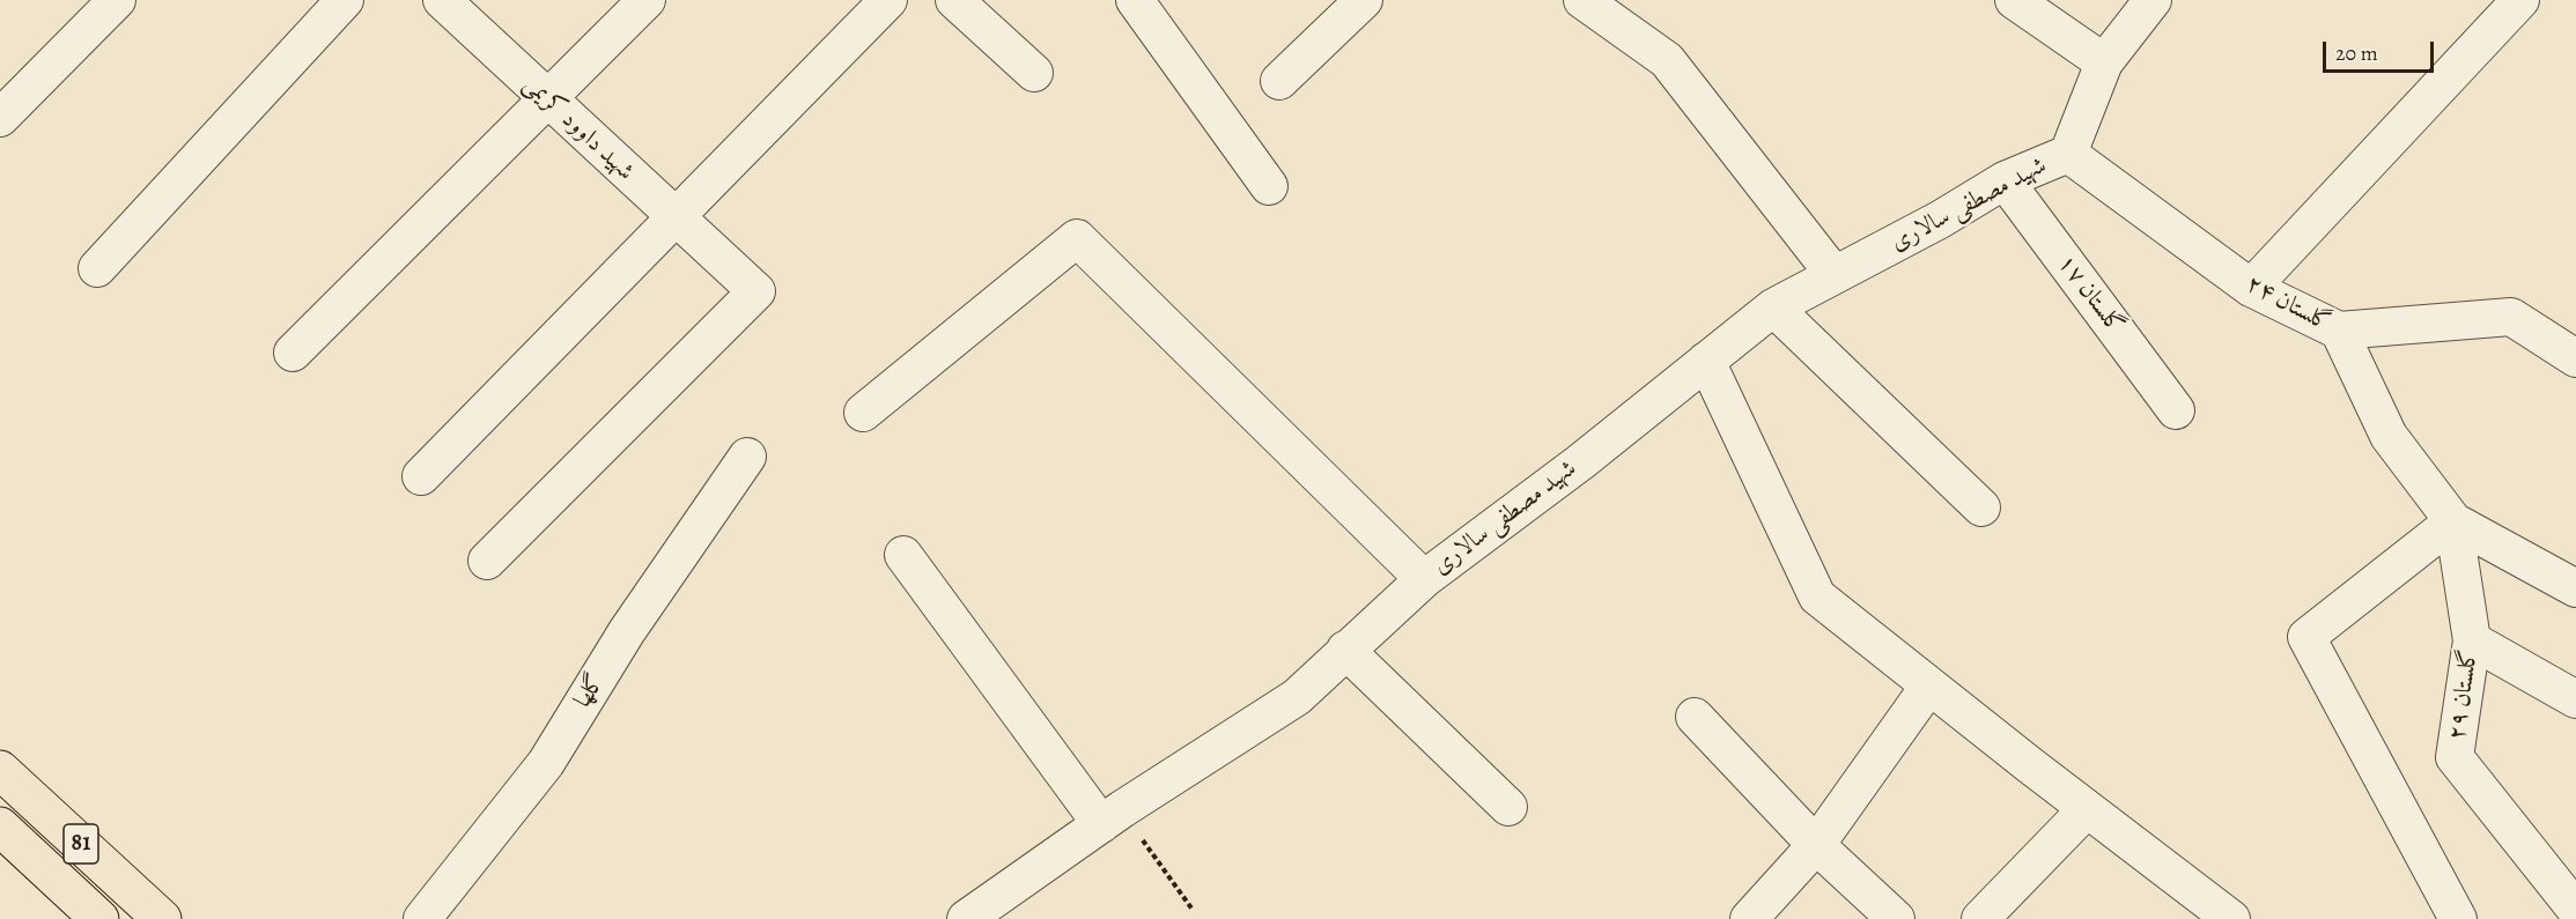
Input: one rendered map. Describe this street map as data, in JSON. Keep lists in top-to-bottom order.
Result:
{
  "streets": {
    "highway": ["81"],
    "street": [
      "شهید داوود کریمی",
      "شهید مصطفی سالاری",
      "گلستان ۱۷",
      "گلستان ۲۴",
      "گلها",
      "گلستان ۲۹"
    ]
  },
  "crossings": [
    ["شهید مصطفی سالاری", "گلستان ۱۷"],
    ["شهید مصطفی سالاری", "گلستان ۲۴"]
  ],
  "scale_bar": "20 m"
}
